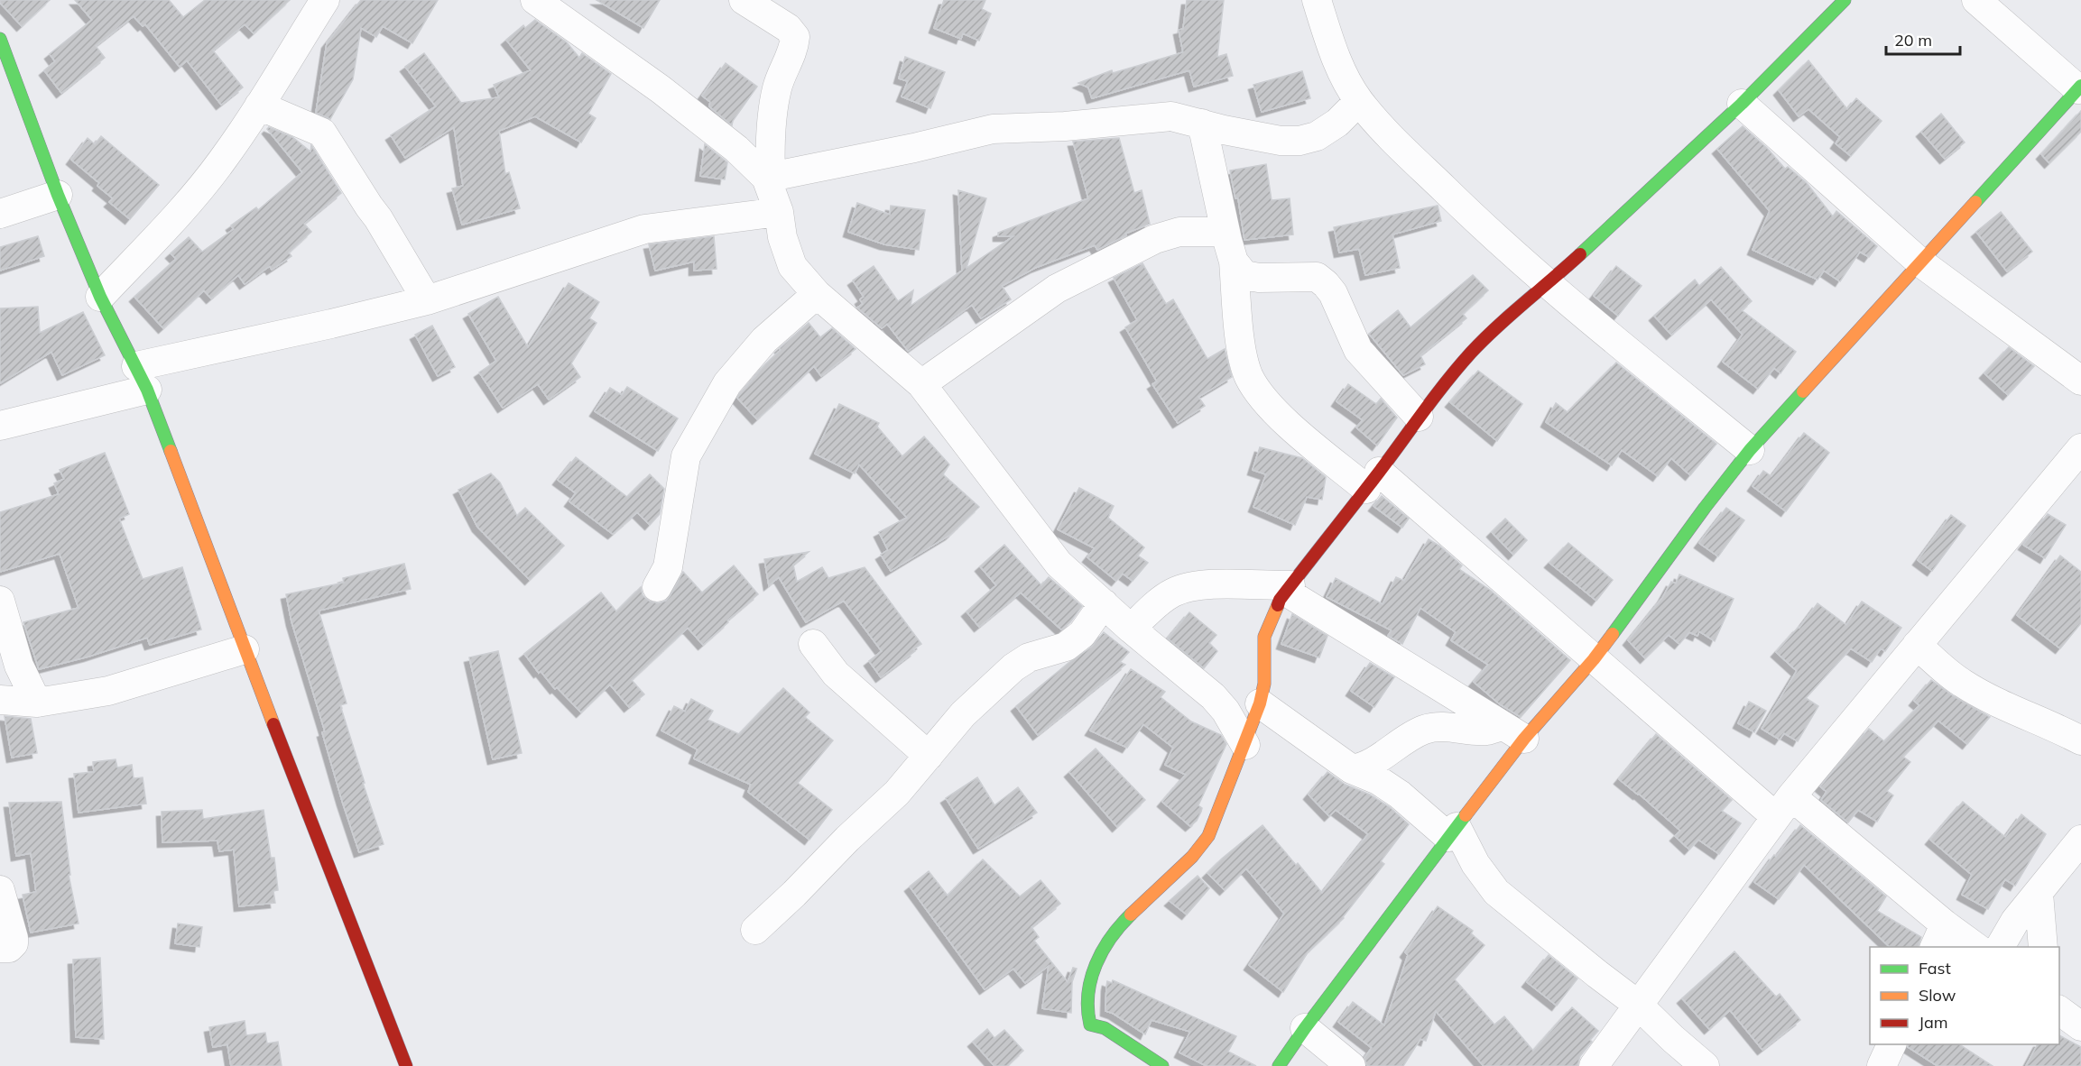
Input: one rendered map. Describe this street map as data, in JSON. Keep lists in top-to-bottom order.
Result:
{
  "legend": ["Fast", "Slow", "Jam"],
  "scale_bar": "20 m"
}
